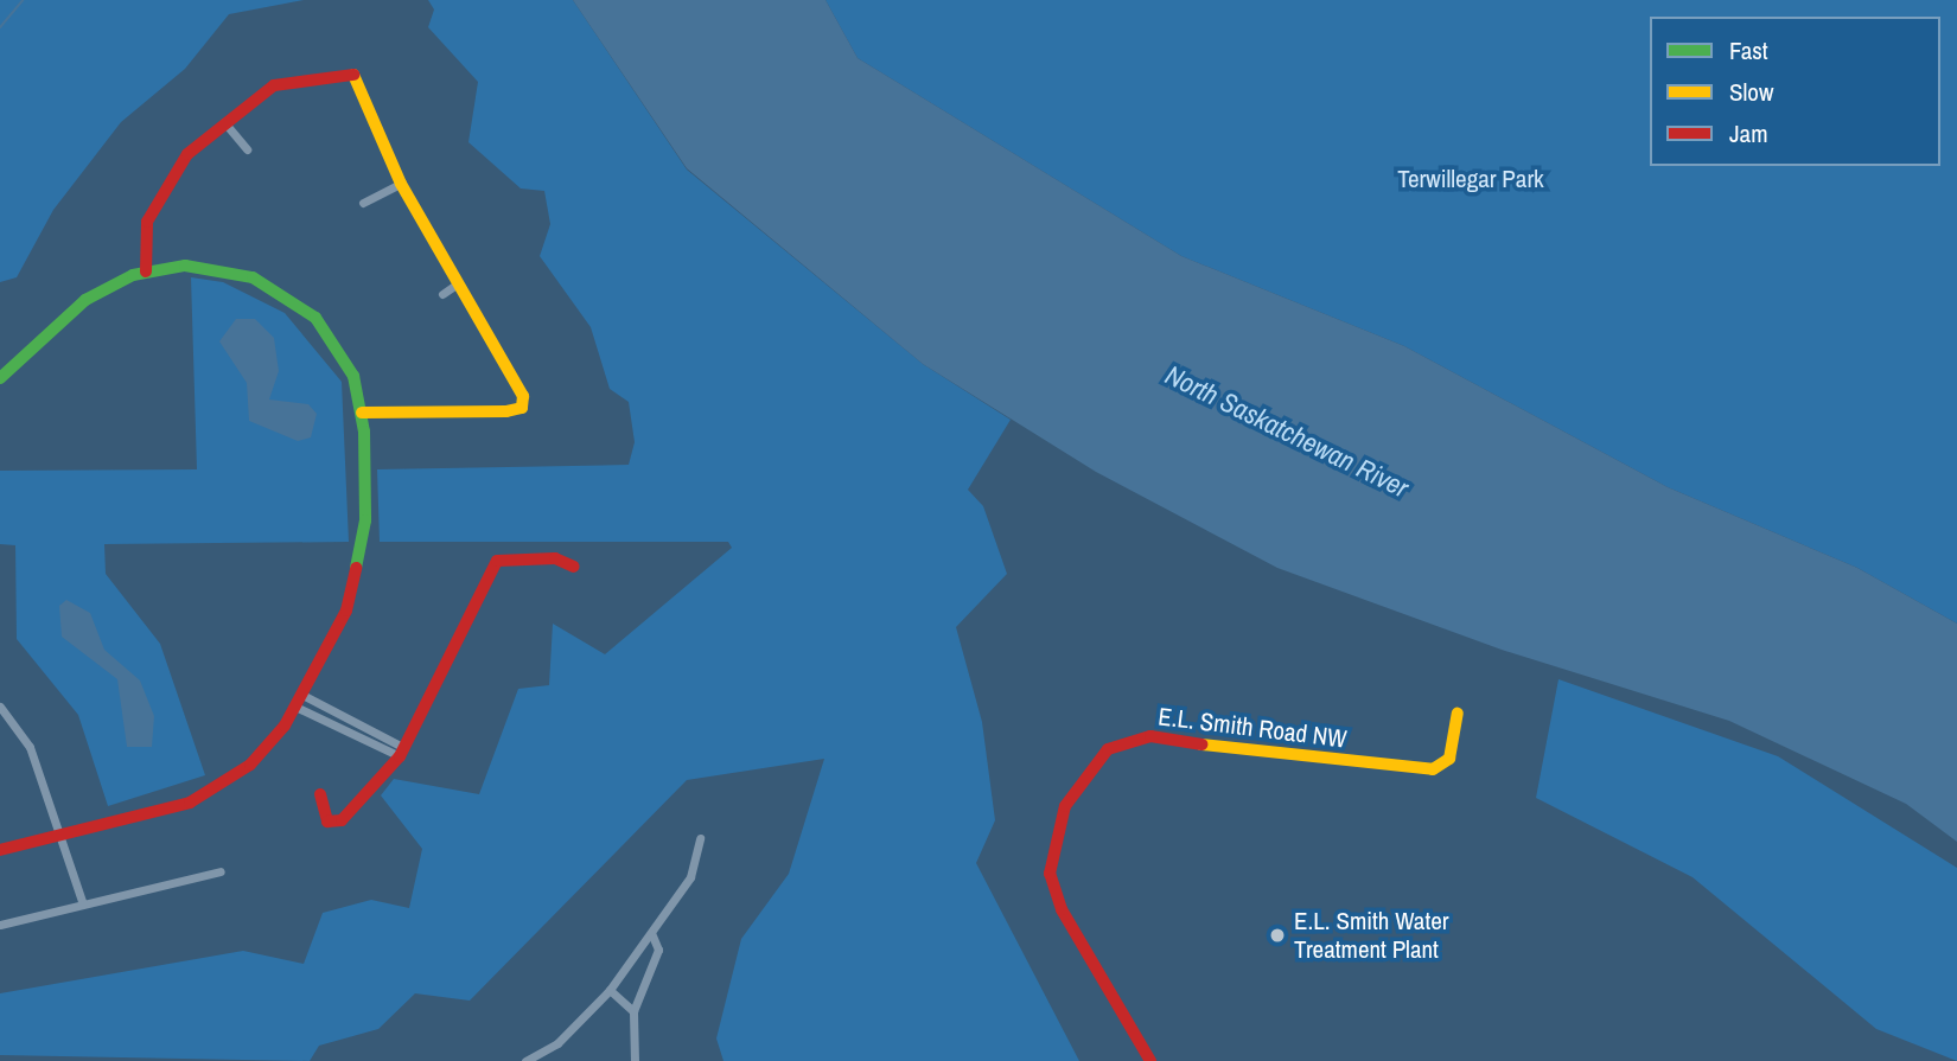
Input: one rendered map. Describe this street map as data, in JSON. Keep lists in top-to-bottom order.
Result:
{
  "streets": {
    "street": ["E.L. Smith Road NW"]
  },
  "water": ["North Saskatchewan River"],
  "parks": ["Terwillegar Park"],
  "places": ["E.L. Smith Water Treatment Plant"],
  "legend": ["Fast", "Slow", "Jam"]
}
